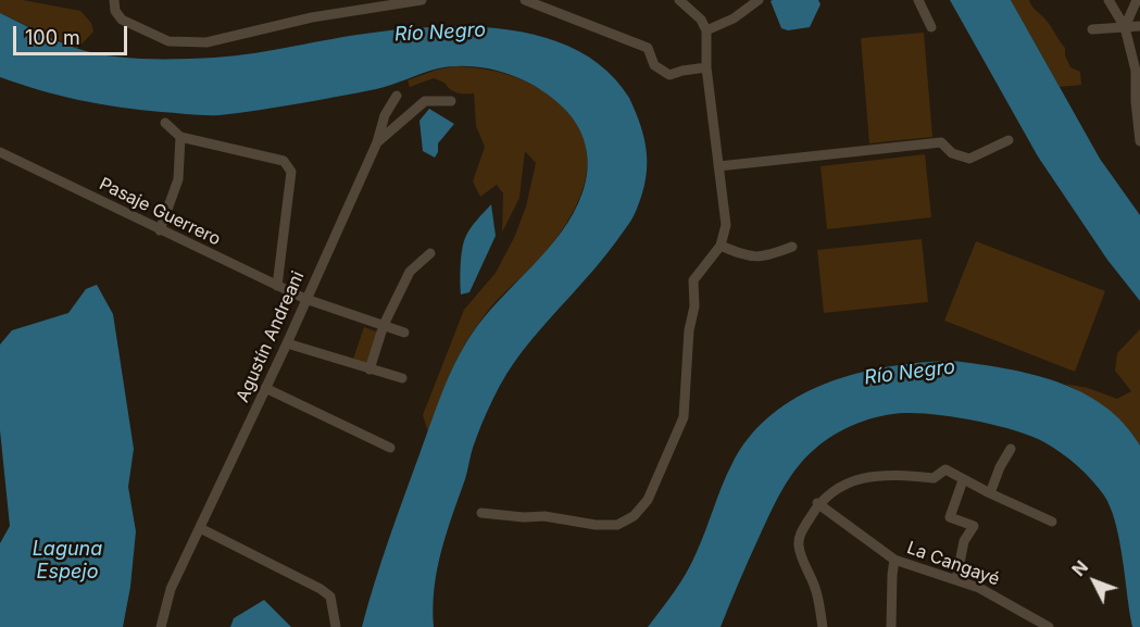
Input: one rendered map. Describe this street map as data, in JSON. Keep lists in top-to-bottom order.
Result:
{
  "streets": {
    "street": ["Pasaje Guerrero", "Agustín Andreani", "La Cangayé"]
  },
  "crossings": [
    ["Pasaje Guerrero", "Agustín Andreani"]
  ],
  "water": ["Río Negro", "Laguna Espejo"],
  "scale_bar": "100 m",
  "north": "top left"
}
